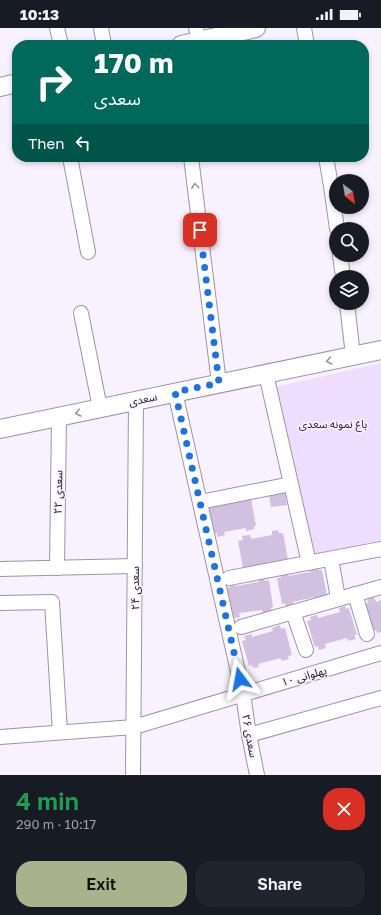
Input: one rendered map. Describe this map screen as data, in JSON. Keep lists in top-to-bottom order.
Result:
{
  "streets": {
    "main road": ["سعدی"],
    "street": [
      "سعدی ۲۲",
      "سعدی ۲۴",
      "پهلوانی ۱۰",
      "سعدی ۲۶"
    ]
  },
  "crossings": [
    ["سعدی", "سعدی ۲۲"],
    ["سعدی", "سعدی ۲۴"],
    ["سعدی", "سعدی ۲۶"],
    ["سعدی ۲۴", "پهلوانی ۱۰"],
    ["پهلوانی ۱۰", "سعدی ۲۶"]
  ],
  "parks": ["باغ نمونه سعدی"],
  "north": "bottom right",
  "page": {
    "status": "10:13",
    "turn": ["170 m", "سعدی"],
    "then": "Then",
    "heading": ["4 min", "290 m · 10:17"],
    "buttons": ["Exit", "Share"]
  }
}
